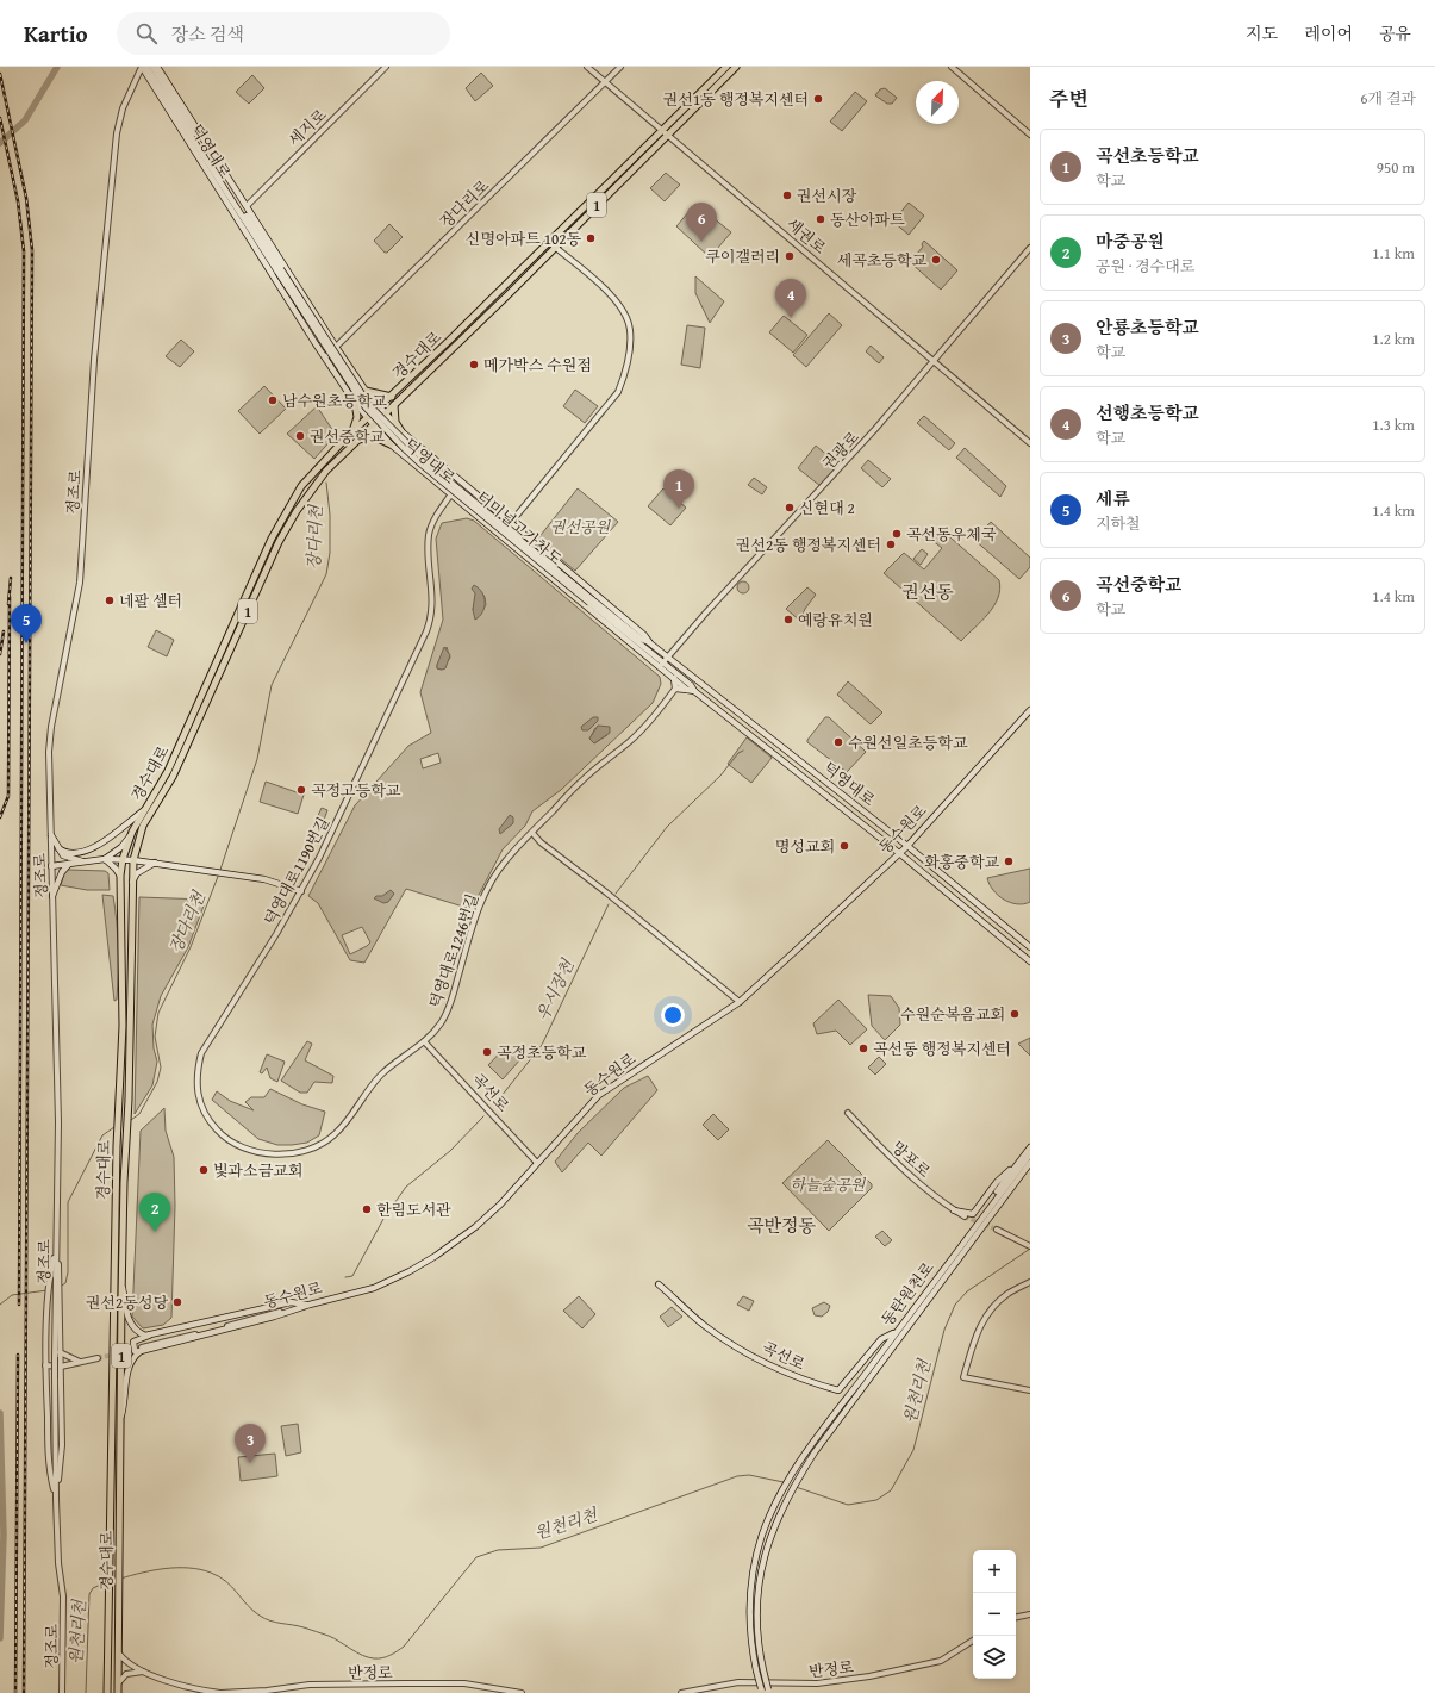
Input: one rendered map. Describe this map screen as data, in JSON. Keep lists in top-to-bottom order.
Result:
{
  "streets": {
    "main road": [
      "덕영대로",
      "1",
      "경수대로",
      "터미널고가차도",
      "동수원로",
      "곡선로",
      "동탄원천로"
    ],
    "street": [
      "세지로",
      "장다리로",
      "세권로",
      "권광로",
      "정조로",
      "덕영대로1190번길",
      "덕영대로1246번길",
      "망포로",
      "반정로"
    ]
  },
  "crossings": [
    ["세지로", "덕영대로"],
    ["덕영대로", "장다리로"],
    ["덕영대로", "경수대로"],
    ["덕영대로", "권광로"],
    ["덕영대로", "정조로"],
    ["덕영대로", "터미널고가차도"],
    ["덕영대로", "동수원로"],
    ["덕영대로", "덕영대로1190번길"],
    ["장다리로", "세권로"],
    ["세권로", "경수대로"],
    ["세권로", "권광로"],
    ["경수대로", "반정로"],
    ["동수원로", "곡선로"],
    ["덕영대로1190번길", "덕영대로1246번길"],
    ["덕영대로1246번길", "곡선로"],
    ["곡선로", "동탄원천로"]
  ],
  "districts": ["권선동", "곡반정동"],
  "water": ["장다리천", "우시장천", "원천리천"],
  "parks": ["권선공원", "하늘숲공원"],
  "places": [
    "권선1동 행정복지센터",
    "권선시장",
    "동산아파트",
    "신명아파트 102동",
    "쿠이갤러리",
    "세곡초등학교",
    "메가박스 수원점",
    "남수원초등학교",
    "권선중학교",
    "신현대 2",
    "곡선동우체국",
    "권선2동 행정복지센터",
    "네팔 셀터",
    "예랑유치원",
    "수원선일초등학교",
    "곡정고등학교",
    "명성교회",
    "화홍중학교",
    "수원순복음교회",
    "곡선동 행정복지센터",
    "곡정초등학교",
    "빛과소금교회",
    "한림도서관",
    "권선2동성당"
  ],
  "north": "top right",
  "page": {
    "header": "Kartio",
    "search": "장소 검색",
    "nav": ["지도", "레이어", "공유"],
    "heading": ["주변", "6개 결과"],
    "list": [
      {
        "mark": "1",
        "name": "곡선초등학교",
        "note": "학교",
        "value": "950 m"
      },
      {
        "mark": "2",
        "name": "마중공원",
        "note": "공원 · 경수대로",
        "value": "1.1 km"
      },
      {
        "mark": "3",
        "name": "안룡초등학교",
        "note": "학교",
        "value": "1.2 km"
      },
      {
        "mark": "4",
        "name": "선행초등학교",
        "note": "학교",
        "value": "1.3 km"
      },
      {
        "mark": "5",
        "name": "세류",
        "note": "지하철",
        "value": "1.4 km"
      },
      {
        "mark": "6",
        "name": "곡선중학교",
        "note": "학교",
        "value": "1.4 km"
      }
    ],
    "pins": [
      "6",
      "4",
      "1",
      "5",
      "2",
      "3"
    ],
    "map_buttons": ["+", "−"]
  }
}
